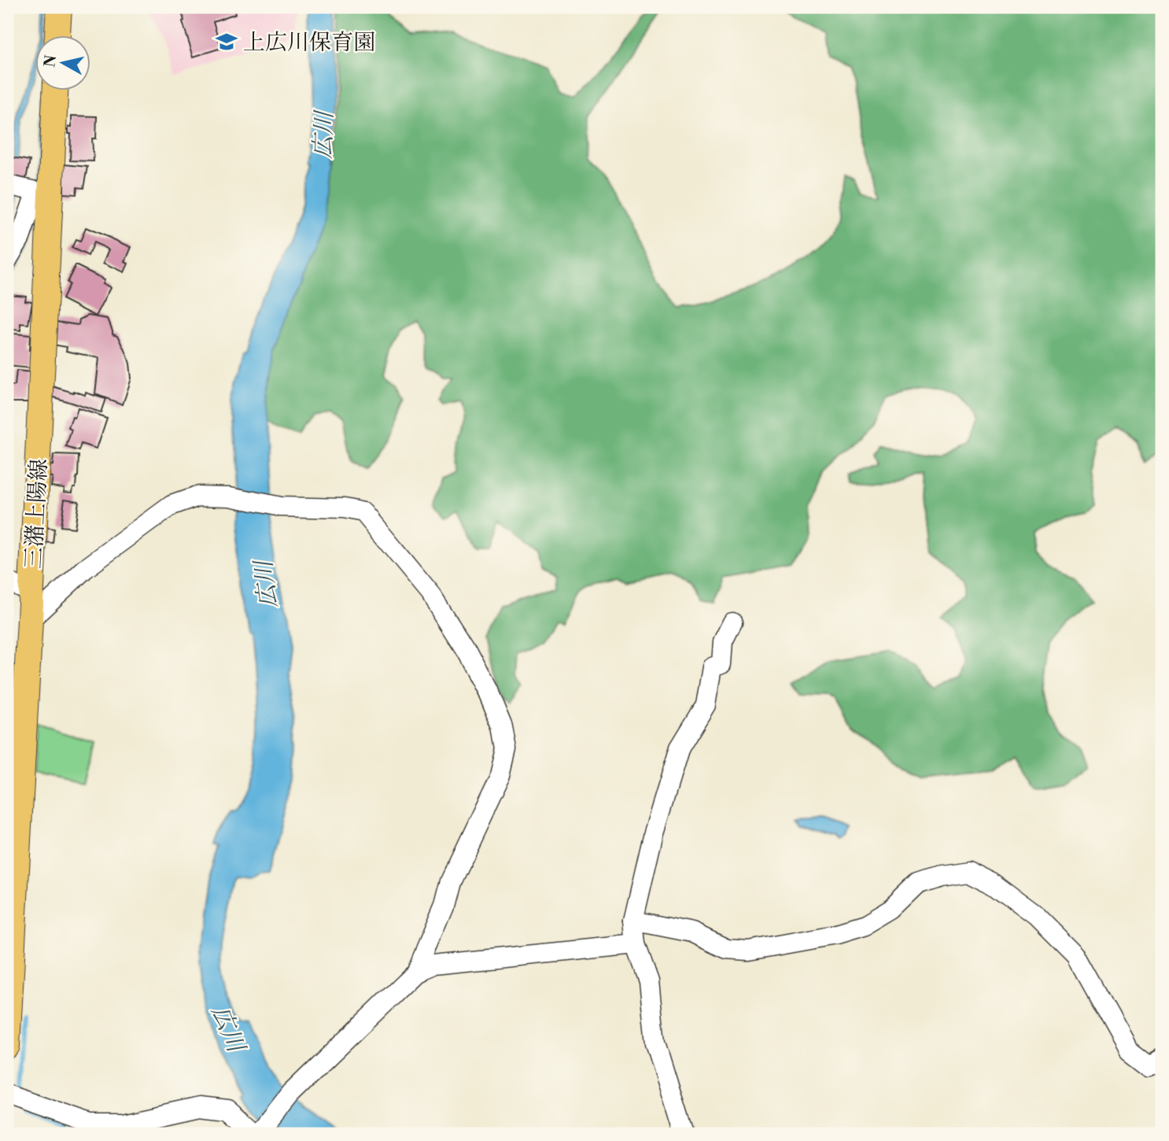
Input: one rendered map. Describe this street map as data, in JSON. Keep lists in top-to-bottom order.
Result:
{
  "streets": {
    "main road": ["三潴上陽線"]
  },
  "water": ["広川"],
  "places": {
    "school or university": ["上広川保育園"]
  },
  "north": "left"
}
